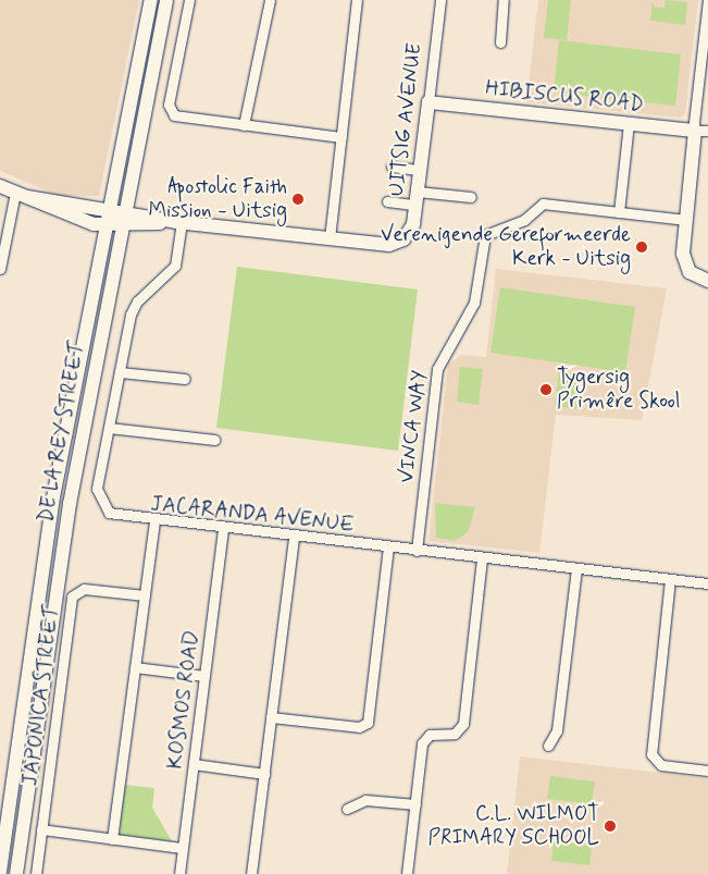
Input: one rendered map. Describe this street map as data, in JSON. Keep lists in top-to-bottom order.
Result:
{
  "streets": {
    "main road": ["HIBISCUS ROAD", "UITSIG AVENUE", "DE LA REY STREET"],
    "street": [
      "VINCA WAY",
      "JACARANDA AVENUE",
      "JAPONICA STREET",
      "KOSMOS ROAD"
    ]
  },
  "crossings": [
    ["HIBISCUS ROAD", "UITSIG AVENUE"],
    ["UITSIG AVENUE", "DE LA REY STREET"],
    ["UITSIG AVENUE", "JACARANDA AVENUE"],
    ["VINCA WAY", "JACARANDA AVENUE"],
    ["JACARANDA AVENUE", "KOSMOS ROAD"]
  ],
  "places": [
    "Apostolic Faith Mission - Uitsig",
    "Verenigende Gereformeerde Kerk - Uitsig",
    "Tygersig Primêre Skool",
    "C.L. WILMOT PRIMARY SCHOOL"
  ]
}
